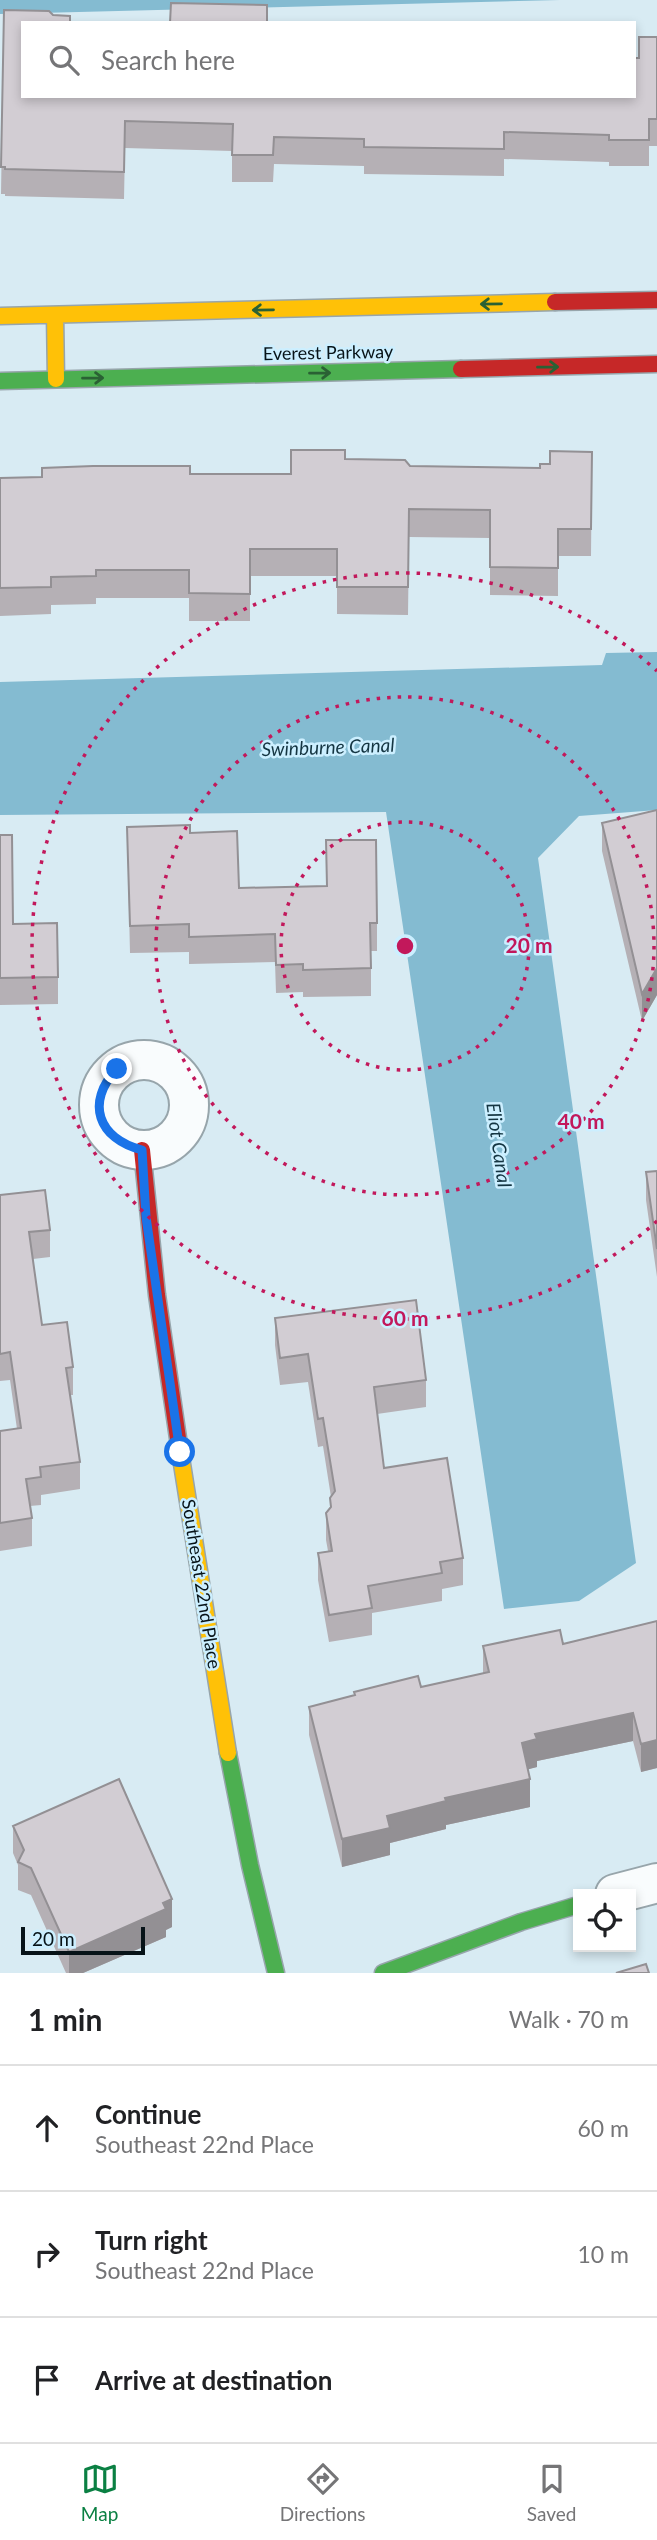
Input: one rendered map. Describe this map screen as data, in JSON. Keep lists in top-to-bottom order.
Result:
{
  "streets": {
    "street": ["Everest Parkway", "Southeast 22nd Place"]
  },
  "water": ["Swinburne Canal", "Eliot Canal"],
  "scale_bar": "20 m",
  "page": {
    "search": "Search here",
    "scale": "20 m",
    "heading": ["1 min", "Walk · 70 m"],
    "list": [
      ["Continue", "Southeast 22nd Place", "60 m"],
      ["Turn right", "Southeast 22nd Place", "10 m"],
      "Arrive at destination"
    ],
    "nav": ["Map", "Directions", "Saved"]
  },
  "rings": ["20 m", "40 m", "60 m"]
}
